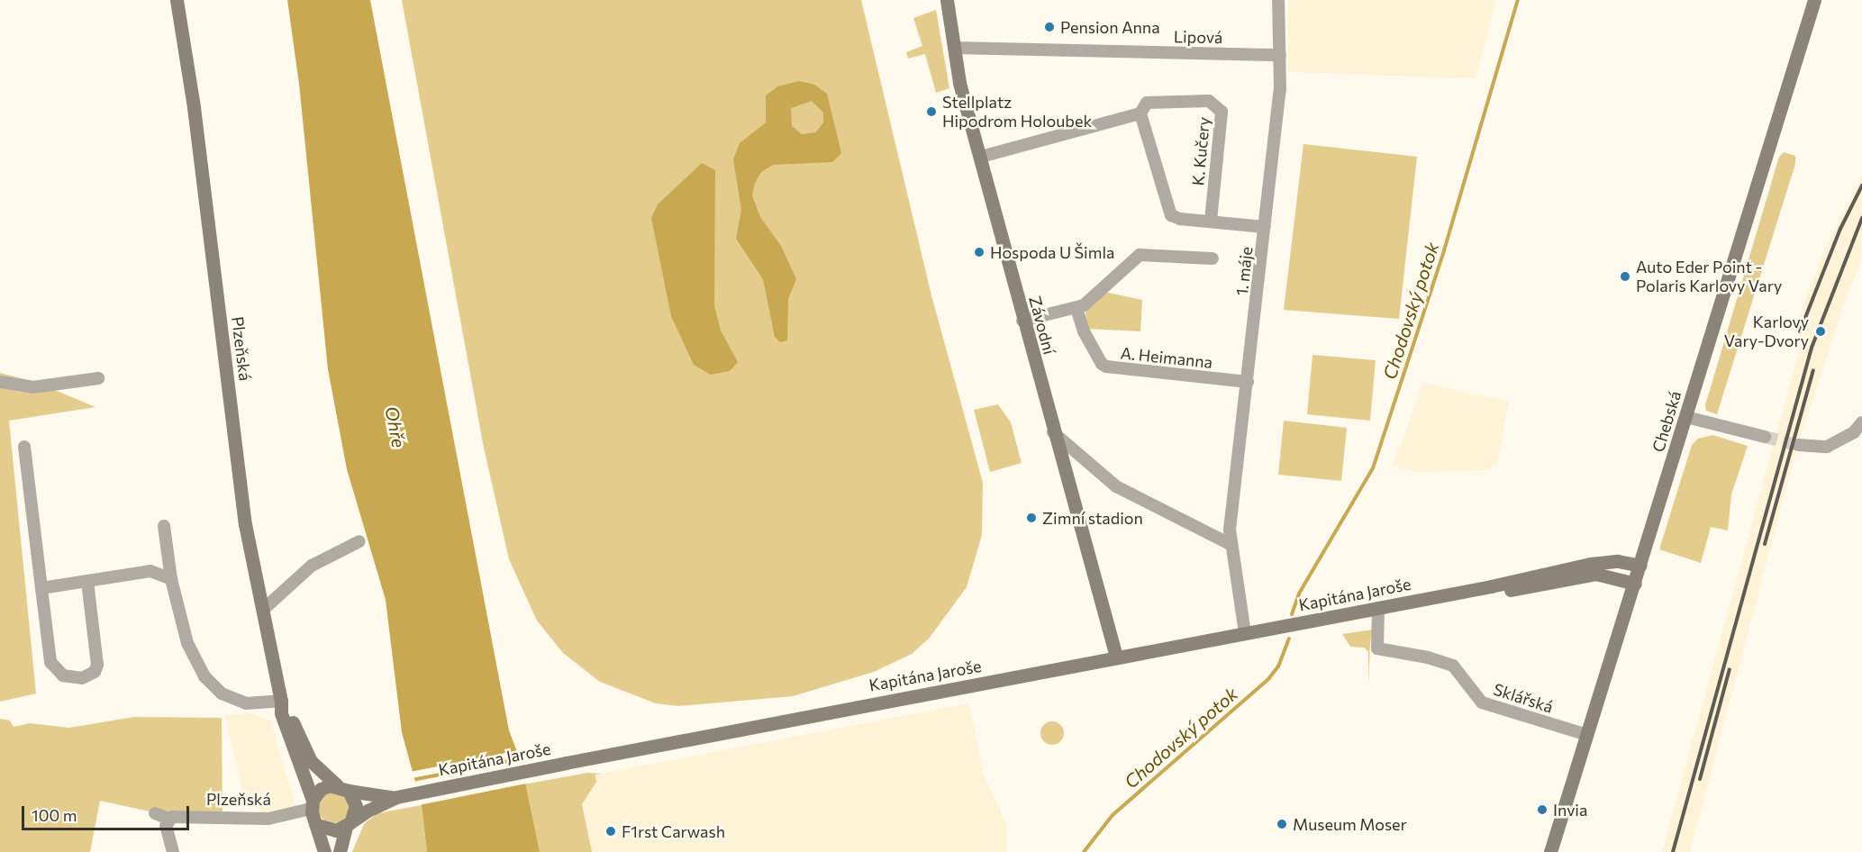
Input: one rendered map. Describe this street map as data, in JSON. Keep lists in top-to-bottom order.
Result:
{
  "streets": {
    "street": [
      "Lipová",
      "K. Kučery",
      "1. máje",
      "Závodní",
      "Plzeňská",
      "A. Heimanna",
      "Chebská",
      "Kapitána Jaroše",
      "Sklářská"
    ]
  },
  "crossings": [
    ["Lipová", "1. máje"],
    ["Lipová", "Závodní"],
    ["K. Kučery", "Závodní"],
    ["1. máje", "A. Heimanna"],
    ["1. máje", "Kapitána Jaroše"],
    ["Závodní", "Kapitána Jaroše"],
    ["Plzeňská", "Kapitána Jaroše"],
    ["Chebská", "Kapitána Jaroše"],
    ["Chebská", "Sklářská"],
    ["Kapitána Jaroše", "Sklářská"]
  ],
  "water": ["Chodovský potok", "Ohře"],
  "places": [
    "Pension Anna",
    "Stellplatz Hipodrom Holoubek",
    "Hospoda U Šimla",
    "Auto Eder Point - Polaris Karlovy Vary",
    "Karlovy Vary-Dvory",
    "Zimní stadion",
    "Invia",
    "Museum Moser",
    "F1rst Carwash"
  ],
  "scale_bar": "100 m"
}
